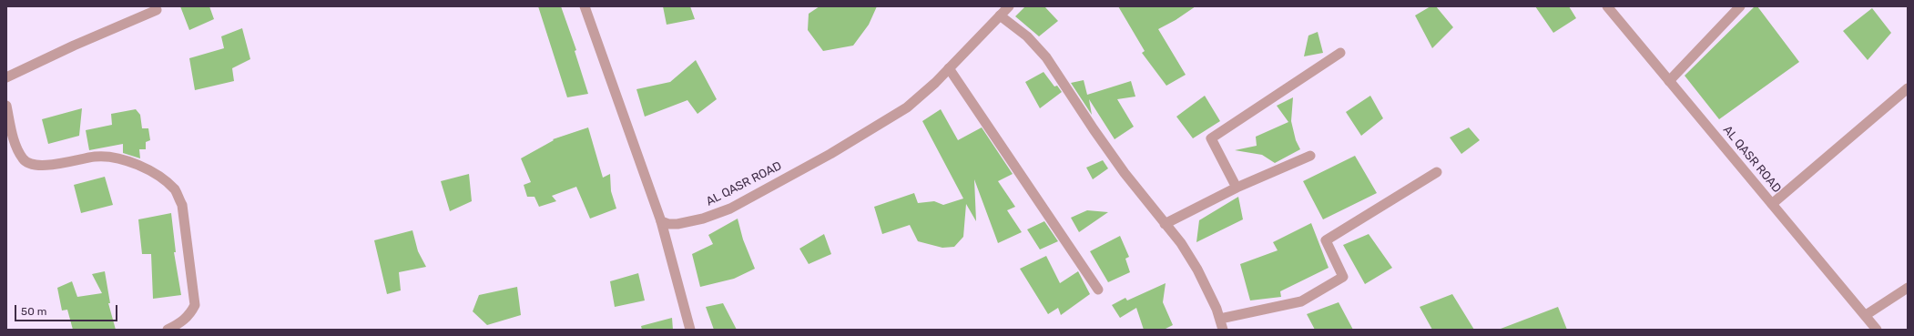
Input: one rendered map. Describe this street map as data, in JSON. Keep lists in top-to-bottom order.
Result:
{
  "streets": {
    "street": ["AL QASR ROAD"]
  },
  "scale_bar": "50 m"
}
